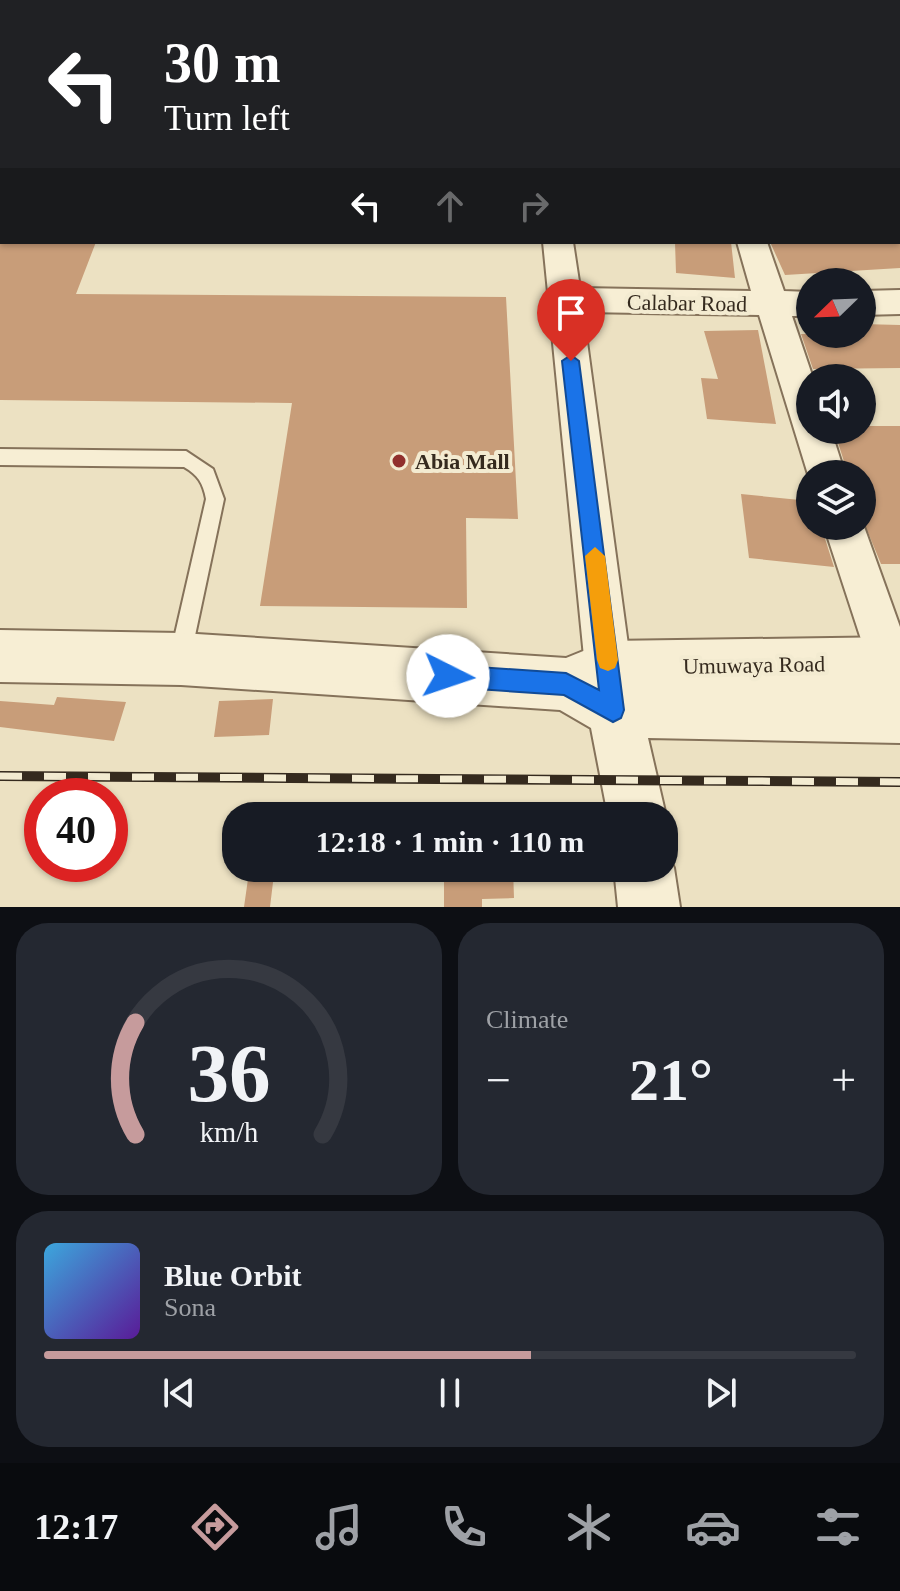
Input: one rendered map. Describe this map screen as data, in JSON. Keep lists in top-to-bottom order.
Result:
{
  "streets": {
    "street": ["Calabar Road", "Umuwaya Road"]
  },
  "places": ["Abia Mall"],
  "north": "bottom left",
  "page": {
    "turn": ["30 m", "Turn left"],
    "limit": "40",
    "trip": "12:18 · 1 min · 110 m",
    "tile": "Climate",
    "heat": ["−", "21°", "+"],
    "song": ["Blue Orbit", "Sona"],
    "tabs": "12:17",
    "gauge": ["36", "km/h"]
  }
}
